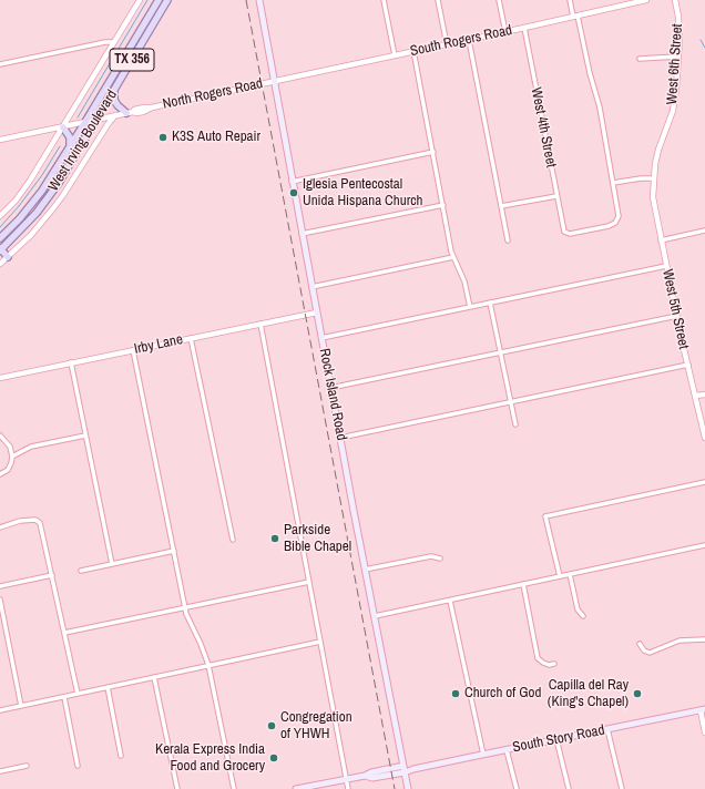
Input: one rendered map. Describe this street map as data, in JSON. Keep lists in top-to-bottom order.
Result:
{
  "streets": {
    "main road": [
      "TX 356",
      "West Irving Boulevard",
      "Rock Island Road",
      "South Story Road"
    ],
    "street": [
      "South Rogers Road",
      "West 6th Street",
      "North Rogers Road",
      "West 4th Street",
      "West 5th Street",
      "Irby Lane"
    ]
  },
  "crossings": [
    ["South Rogers Road", "North Rogers Road"],
    ["South Rogers Road", "West 4th Street"],
    ["South Rogers Road", "Rock Island Road"],
    ["West 6th Street", "West 5th Street"],
    ["North Rogers Road", "West Irving Boulevard"],
    ["North Rogers Road", "Rock Island Road"],
    ["Irby Lane", "Rock Island Road"],
    ["Rock Island Road", "South Story Road"]
  ],
  "places": [
    "K3S Auto Repair",
    "Iglesia Pentecostal Unida Hispana Church",
    "Parkside Bible Chapel",
    "Church of God",
    "Capilla del Ray (King's Chapel)",
    "Congregation of YHWH",
    "Kerala Express India Food and Grocery"
  ]
}
